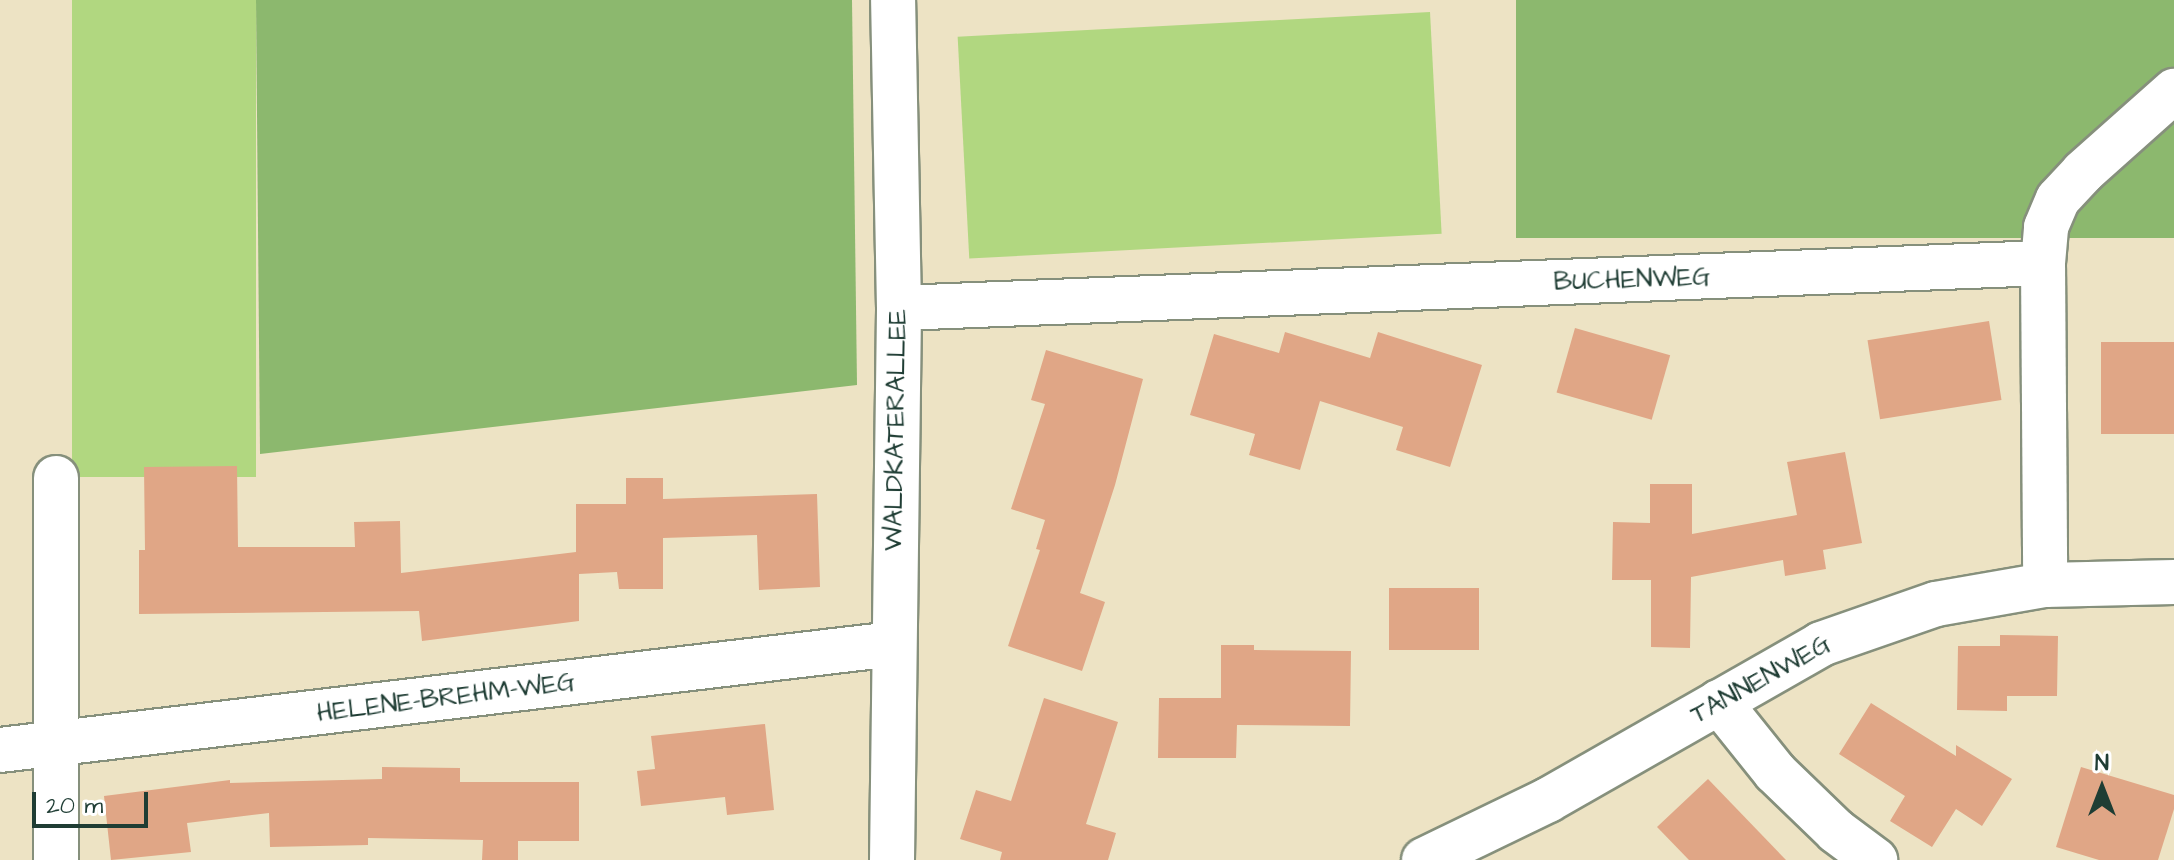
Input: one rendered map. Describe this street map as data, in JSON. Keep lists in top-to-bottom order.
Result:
{
  "streets": {
    "street": [
      "BUCHENWEG",
      "WALDKATERALLEE",
      "TANNENWEG",
      "HELENE-BREHM-WEG"
    ]
  },
  "crossings": [
    ["BUCHENWEG", "WALDKATERALLEE"],
    ["WALDKATERALLEE", "HELENE-BREHM-WEG"]
  ],
  "scale_bar": "20 m",
  "north": "top"
}
